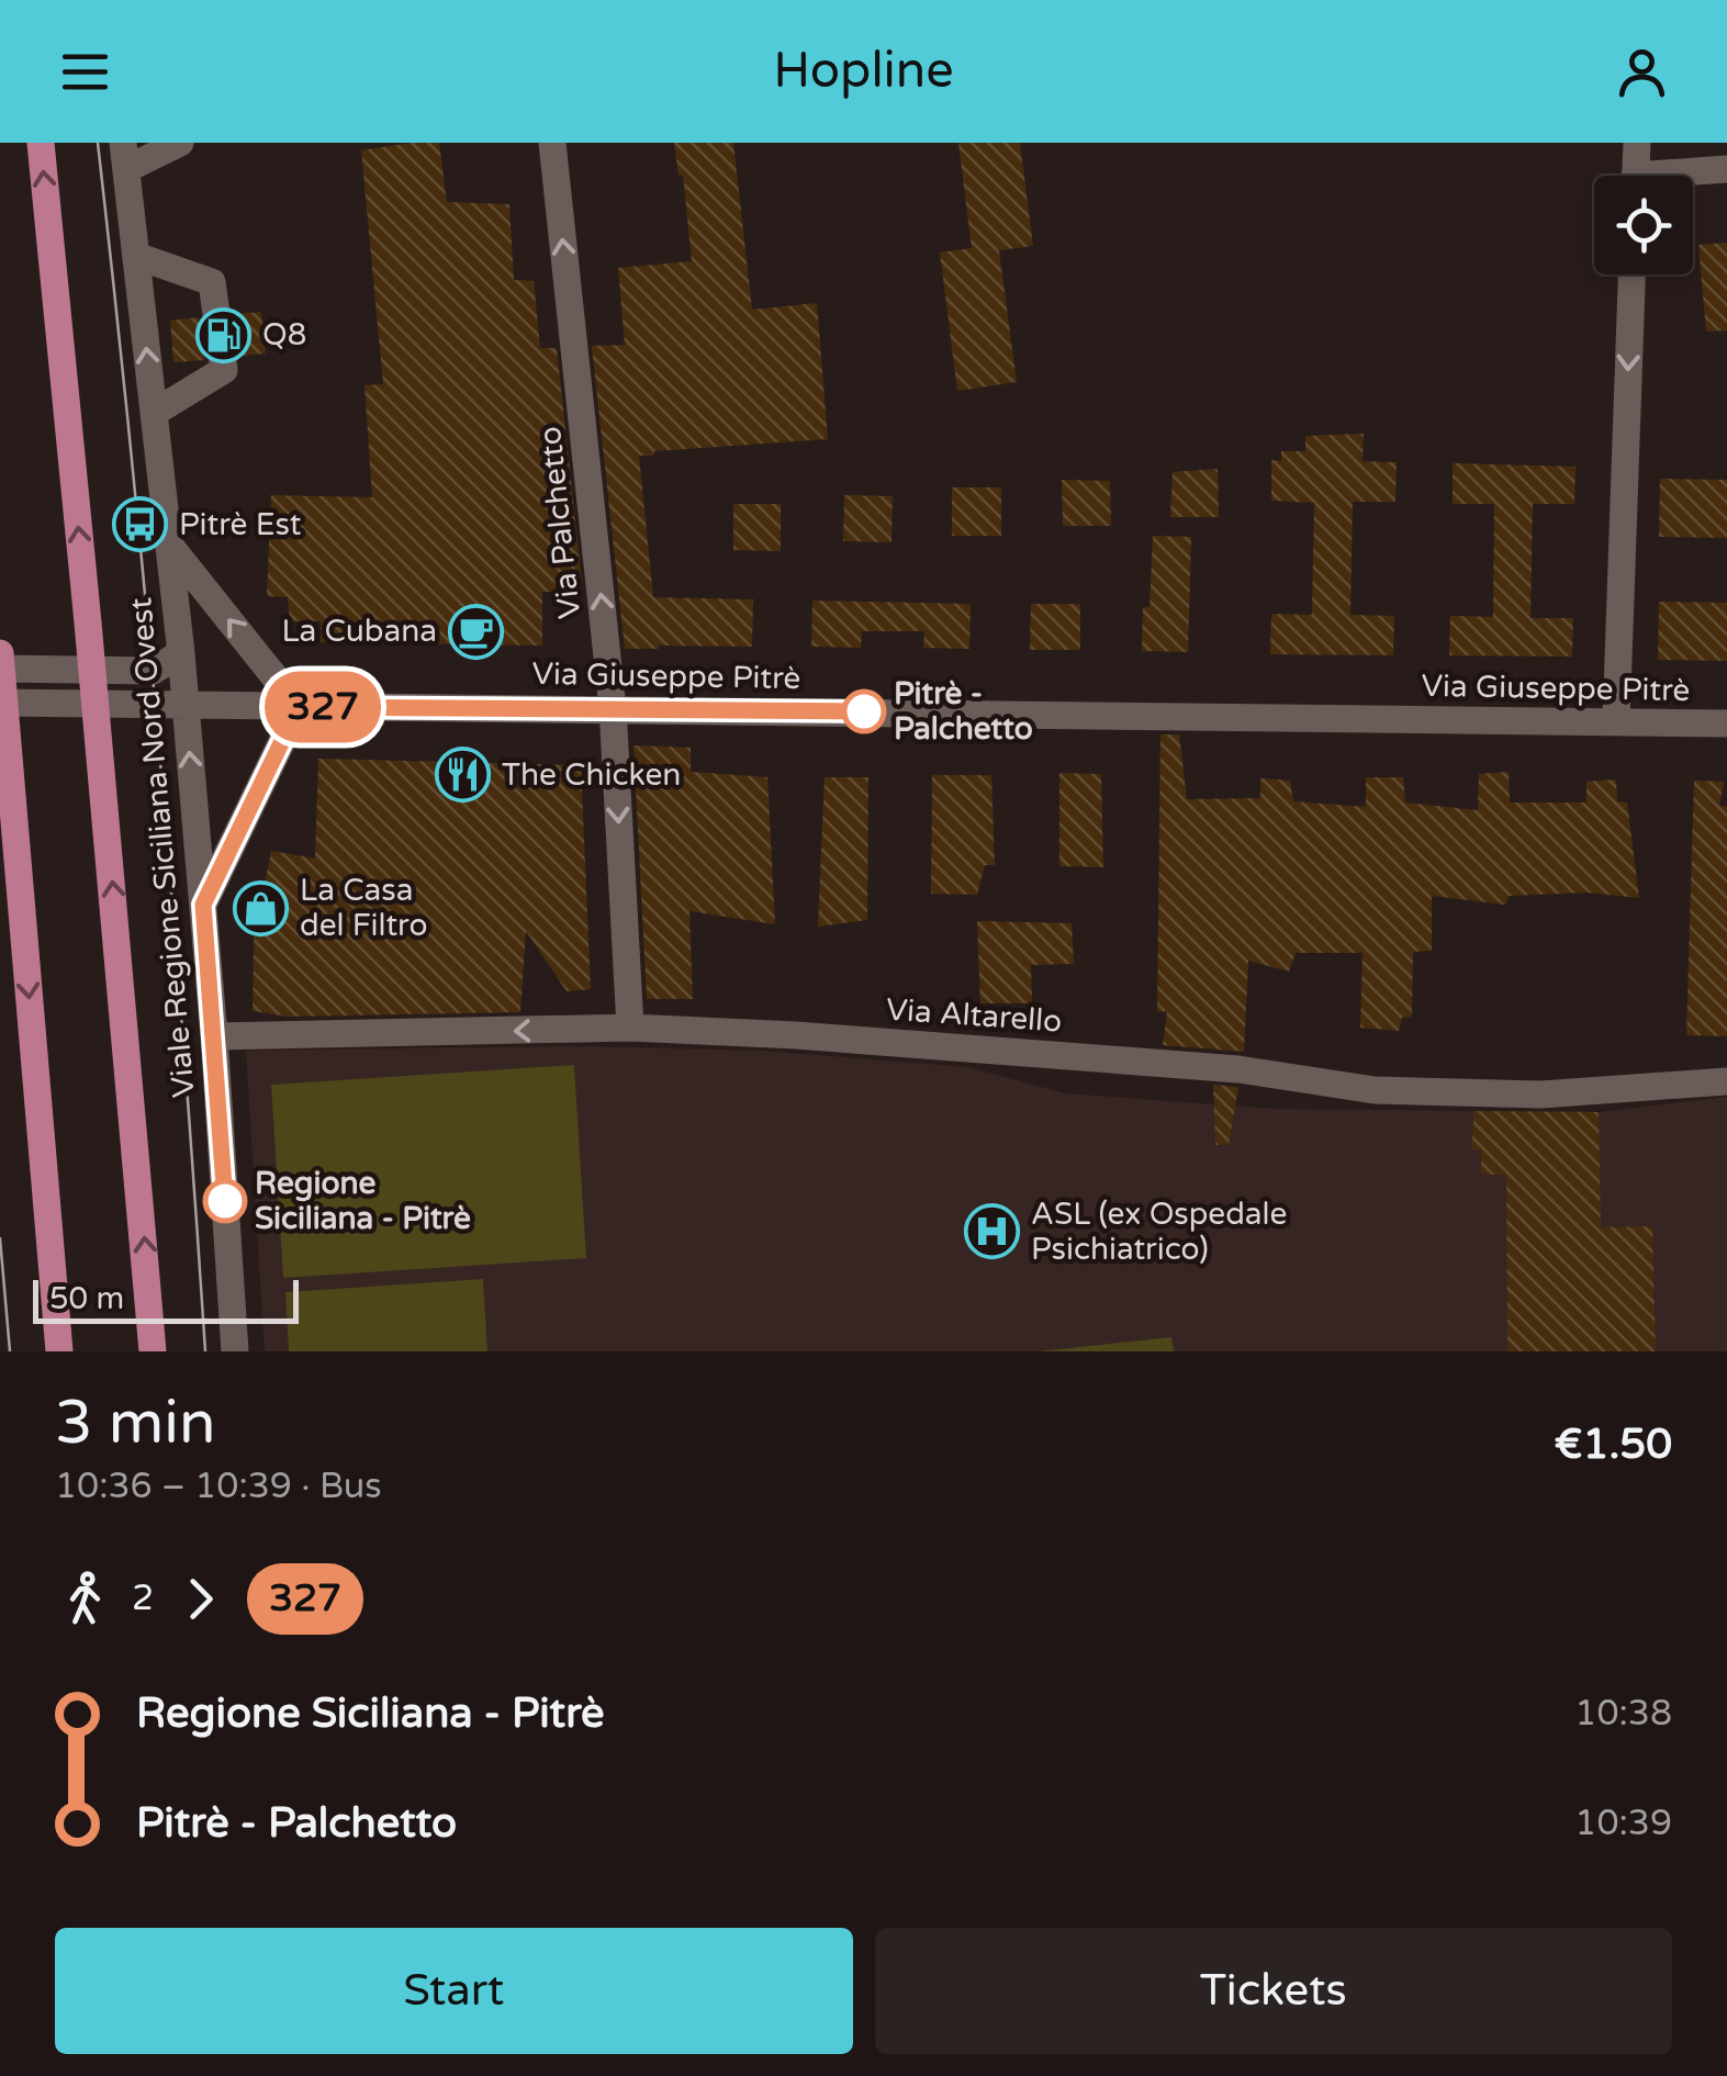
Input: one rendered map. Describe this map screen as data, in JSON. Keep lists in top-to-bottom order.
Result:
{
  "streets": {
    "main road": ["Viale Regione Siciliana Nord Ovest"],
    "street": ["Via Palchetto", "Via Giuseppe Pitrè", "Via Altarello"]
  },
  "crossings": [
    ["Via Palchetto", "Via Giuseppe Pitrè"],
    ["Via Palchetto", "Via Altarello"],
    ["Via Giuseppe Pitrè", "Viale Regione Siciliana Nord Ovest"],
    ["Viale Regione Siciliana Nord Ovest", "Via Altarello"]
  ],
  "places": {
    "fuel station": ["Q8"],
    "bus stop": ["Pitrè Est"],
    "cafe": ["La Cubana"],
    "other": ["Pitrè - Palchetto", "Regione Siciliana - Pitrè"],
    "restaurant": ["The Chicken"],
    "shop": ["La Casa del Filtro"],
    "hospital": ["ASL (ex Ospedale Psichiatrico)"]
  },
  "lines": ["bus line 327"],
  "scale_bar": "50 m",
  "page": {
    "header": "Hopline",
    "on_map": "327",
    "scale": "50 m",
    "heading": ["3 min", "10:36 – 10:39 · Bus", "€1.50"],
    "legs": ["2", "327"],
    "list": [
      {
        "name": "Regione Siciliana - Pitrè",
        "value": "10:38"
      },
      {
        "name": "Pitrè - Palchetto",
        "value": "10:39"
      }
    ],
    "buttons": ["Start", "Tickets"]
  }
}
